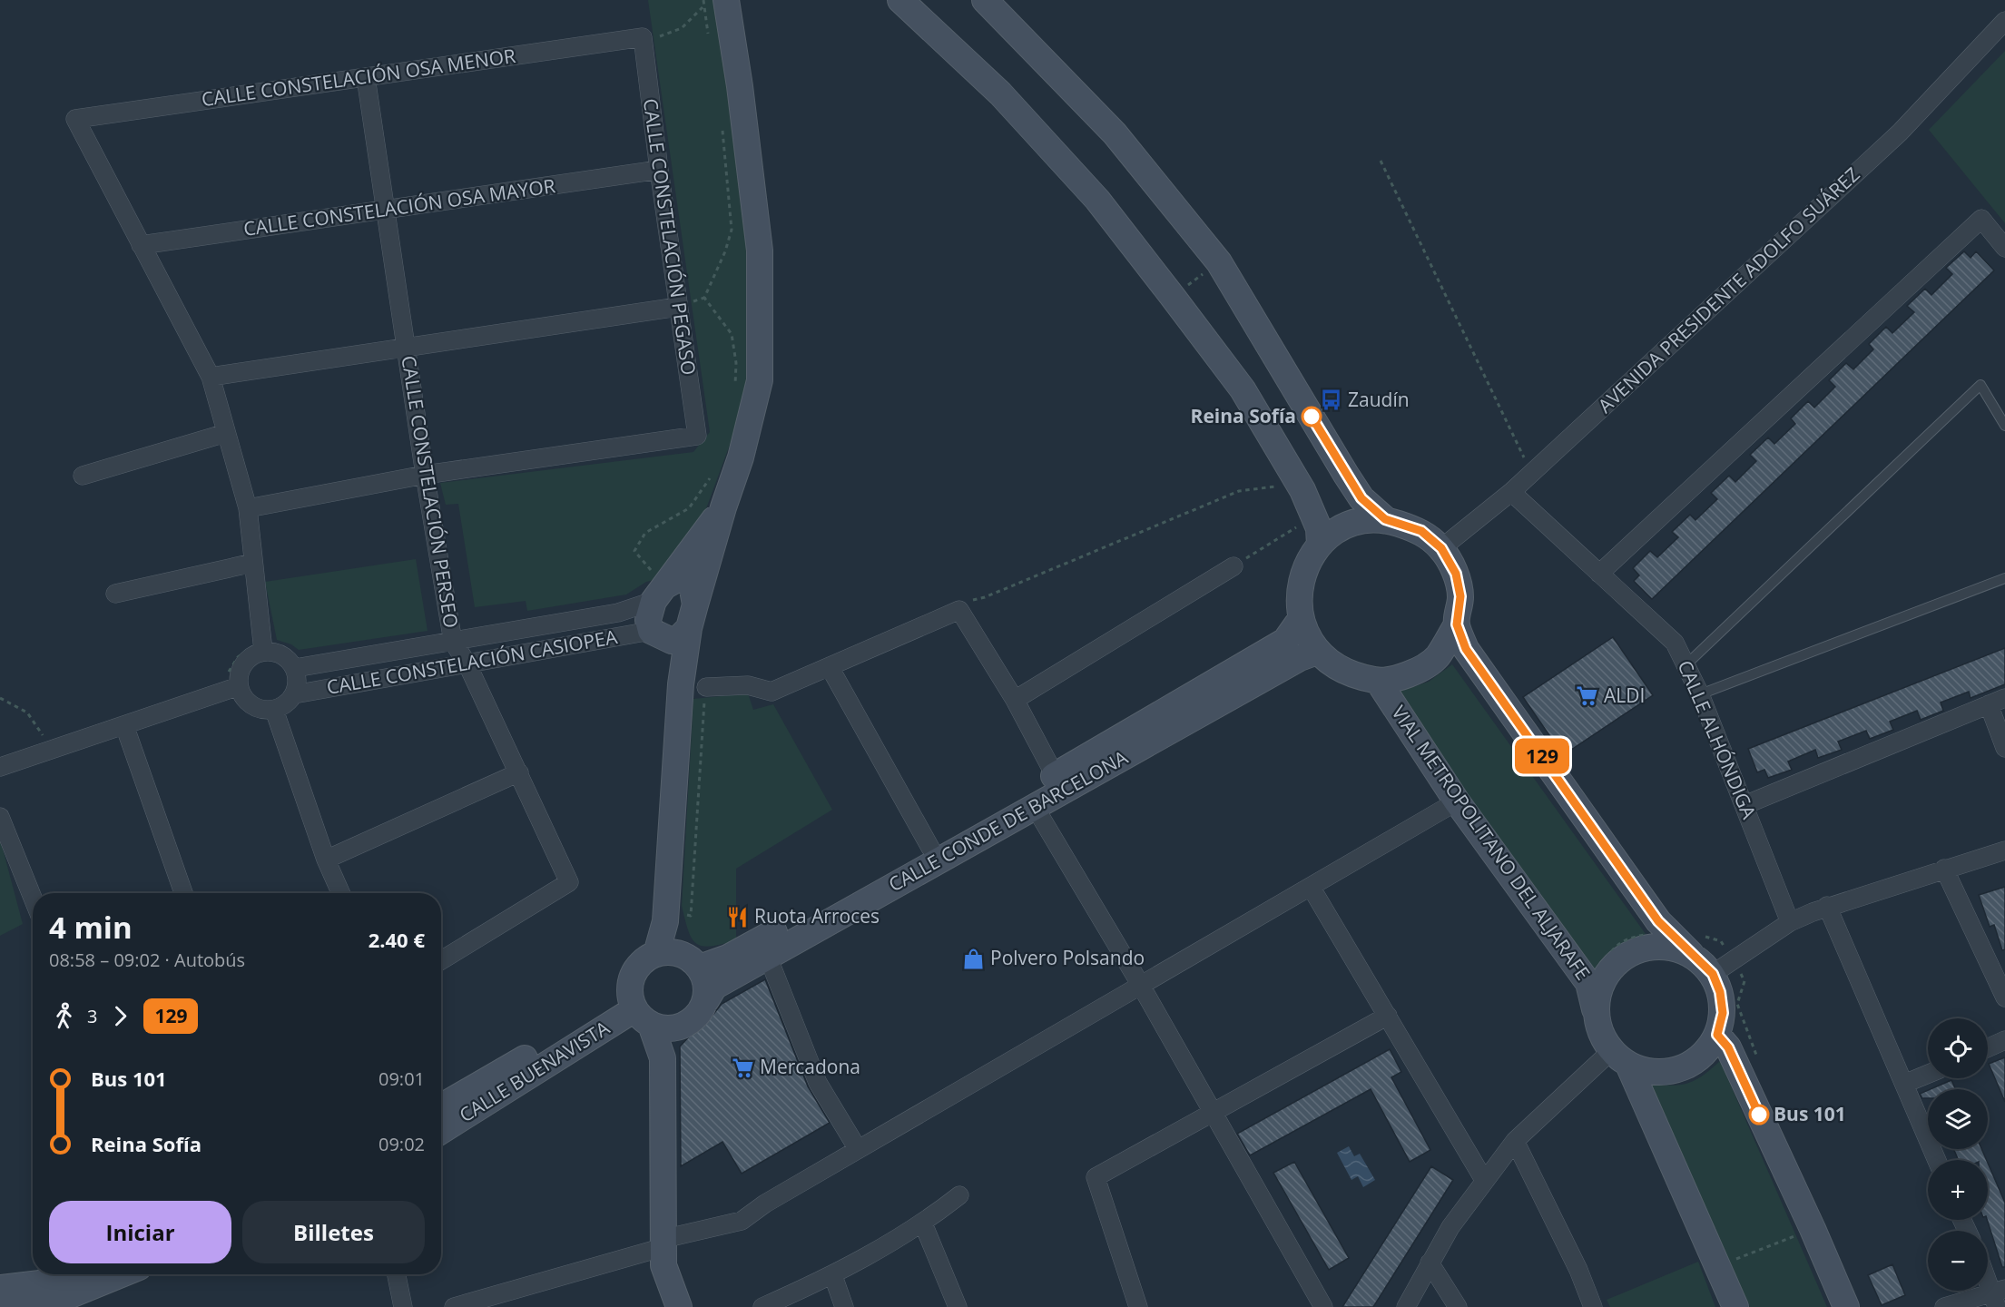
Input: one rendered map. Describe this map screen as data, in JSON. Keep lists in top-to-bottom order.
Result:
{
  "streets": {
    "main road": ["CALLE CONDE DE BARCELONA", "VIAL METROPOLITANO DEL ALJARAFE", "CALLE BUENAVISTA"],
    "street": [
      "CALLE CONSTELACIÓN OSA MENOR",
      "CALLE CONSTELACIÓN OSA MAYOR",
      "CALLE CONSTELACIÓN PEGASO",
      "AVENIDA PRESIDENTE ADOLFO SUÁREZ",
      "CALLE CONSTELACIÓN PERSEO",
      "CALLE CONSTELACIÓN CASIOPEA",
      "CALLE ALHÓNDIGA"
    ]
  },
  "crossings": [
    ["CALLE CONSTELACIÓN OSA MENOR", "CALLE CONSTELACIÓN OSA MAYOR"],
    ["CALLE CONSTELACIÓN OSA MENOR", "CALLE CONSTELACIÓN PEGASO"],
    ["CALLE CONSTELACIÓN OSA MENOR", "CALLE CONSTELACIÓN PERSEO"],
    ["CALLE CONSTELACIÓN OSA MAYOR", "CALLE CONSTELACIÓN PEGASO"],
    ["CALLE CONSTELACIÓN OSA MAYOR", "CALLE CONSTELACIÓN PERSEO"],
    ["CALLE CONSTELACIÓN PEGASO", "CALLE CONSTELACIÓN PERSEO"],
    ["AVENIDA PRESIDENTE ADOLFO SUÁREZ", "CALLE ALHÓNDIGA"],
    ["AVENIDA PRESIDENTE ADOLFO SUÁREZ", "CALLE CONDE DE BARCELONA"],
    ["AVENIDA PRESIDENTE ADOLFO SUÁREZ", "VIAL METROPOLITANO DEL ALJARAFE"],
    ["CALLE CONSTELACIÓN PERSEO", "CALLE CONSTELACIÓN CASIOPEA"],
    ["CALLE CONDE DE BARCELONA", "VIAL METROPOLITANO DEL ALJARAFE"],
    ["CALLE CONDE DE BARCELONA", "CALLE BUENAVISTA"]
  ],
  "places": {
    "bus stop": ["Zaudín"],
    "other": ["Reina Sofía", "Bus 101"],
    "supermarket": ["ALDI", "Mercadona"],
    "restaurant": ["Ruota Arroces"],
    "shop": ["Polvero Polsando"]
  },
  "lines": ["bus line 129"],
  "page": {
    "on_map": "129",
    "heading": ["4 min", "08:58 – 09:02 · Autobús", "2.40 €"],
    "legs": ["3", "129"],
    "map_buttons": ["+", "−"],
    "list": [
      {
        "name": "Bus 101",
        "value": "09:01"
      },
      {
        "name": "Reina Sofía",
        "value": "09:02"
      }
    ],
    "buttons": ["Iniciar", "Billetes"]
  }
}
